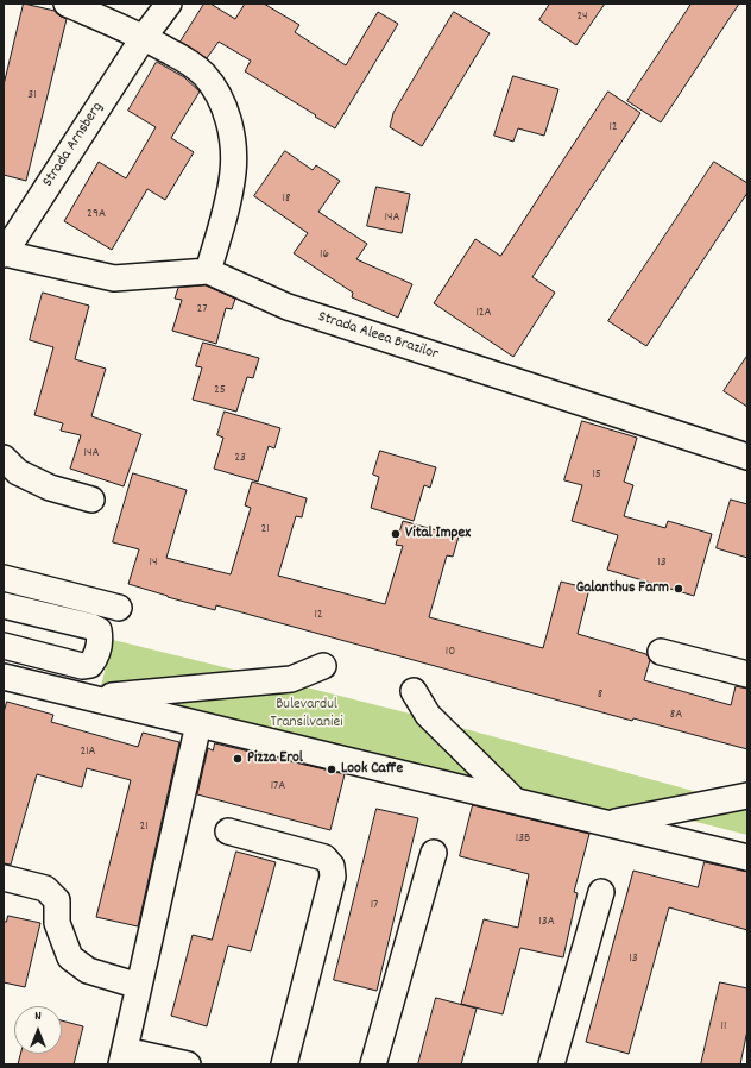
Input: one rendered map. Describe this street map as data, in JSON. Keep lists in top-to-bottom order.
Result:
{
  "streets": {
    "street": ["Strada Arnsberg", "Strada Aleea Brazilor"]
  },
  "crossings": [
    ["Strada Arnsberg", "Strada Aleea Brazilor"]
  ],
  "parks": ["Bulevardul Transilvaniei"],
  "places": [
    "Vital Impex",
    "Galanthus Farm",
    "Pizza Erol",
    "Look Caffe"
  ],
  "house_numbers": [
    "24",
    "31",
    "12",
    "18",
    "29A",
    "14A",
    "16",
    "27",
    "12A",
    "25",
    "14A",
    "23",
    "15",
    "21",
    "14",
    "13",
    "12",
    "10",
    "8",
    "8A",
    "21A",
    "17A",
    "21",
    "13B",
    "17",
    "13A",
    "13",
    "11"
  ],
  "north": "top"
}
